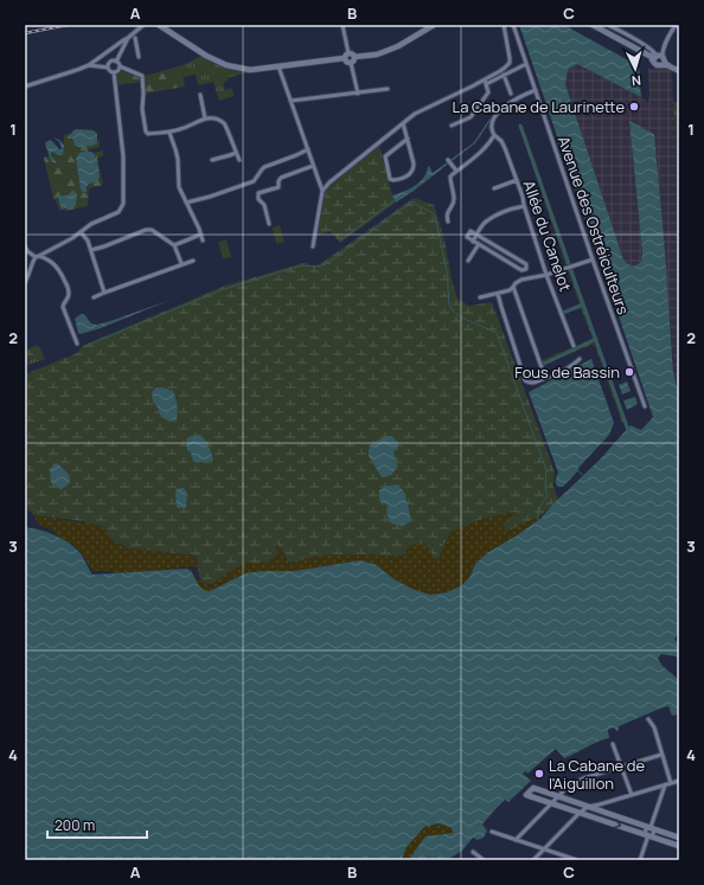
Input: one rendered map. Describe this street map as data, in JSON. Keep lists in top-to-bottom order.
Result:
{
  "streets": {
    "street": ["Avenue des Ostréiculteurs", "Allée du Canelot"]
  },
  "places": ["La Cabane de Laurinette", "Fous de Bassin", "La Cabane de l'Aiguillon"],
  "scale_bar": "200 m",
  "north": "bottom",
  "grid": {
    "columns": ["A", "B", "C"],
    "rows": [
      "1",
      "2",
      "3",
      "4"
    ]
  }
}
